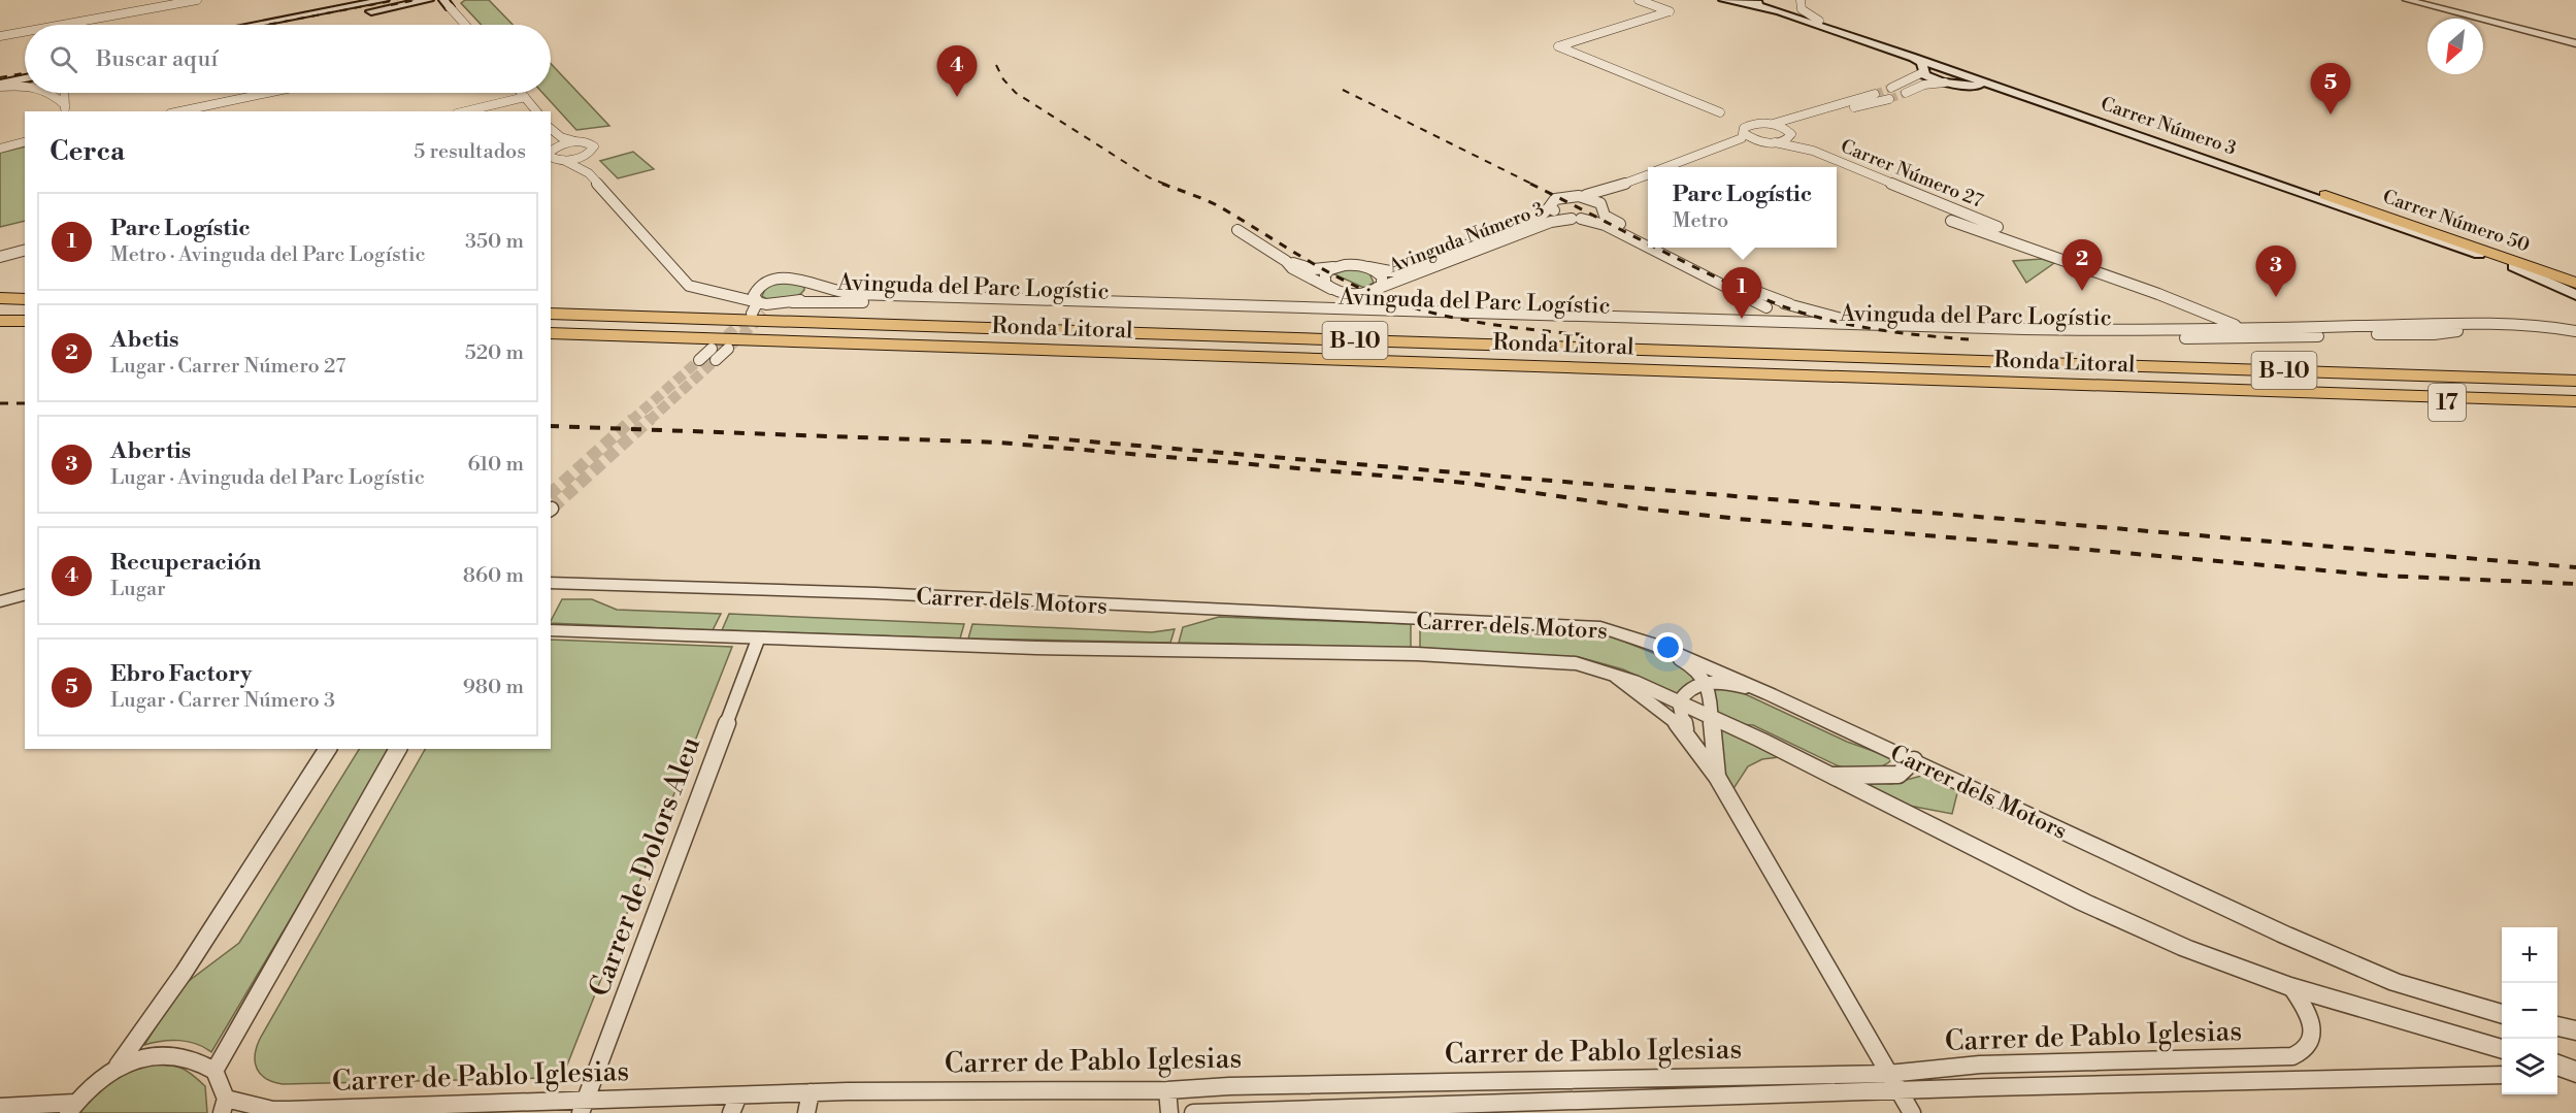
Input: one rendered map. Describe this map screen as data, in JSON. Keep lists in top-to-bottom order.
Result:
{
  "streets": {
    "highway": ["Ronda Litoral", "B-10", "17"],
    "main road": ["Carrer Número 3"],
    "street": [
      "Carrer Número 27",
      "Avinguda Número 3",
      "Avinguda del Parc Logístic",
      "Carrer dels Motors",
      "Carrer de Dolors Aleu",
      "Carrer de Pablo Iglesias"
    ]
  },
  "crossings": [
    ["Carrer Número 27", "Avinguda del Parc Logístic"],
    ["Ronda Litoral", "17"],
    ["Carrer dels Motors", "Carrer de Dolors Aleu"],
    ["Carrer dels Motors", "Carrer de Pablo Iglesias"],
    ["Carrer de Dolors Aleu", "Carrer de Pablo Iglesias"]
  ],
  "north": "bottom left",
  "page": {
    "search": "Buscar aquí",
    "pins": [
      "4",
      "5",
      "2",
      "3",
      "1"
    ],
    "heading": ["Cerca", "5 resultados"],
    "popup": ["Parc Logístic", "Metro"],
    "list": [
      {
        "mark": "1",
        "name": "Parc Logístic",
        "note": "Metro · Avinguda del Parc Logístic",
        "value": "350 m"
      },
      {
        "mark": "2",
        "name": "Abetis",
        "note": "Lugar · Carrer Número 27",
        "value": "520 m"
      },
      {
        "mark": "3",
        "name": "Abertis",
        "note": "Lugar · Avinguda del Parc Logístic",
        "value": "610 m"
      },
      {
        "mark": "4",
        "name": "Recuperación",
        "note": "Lugar",
        "value": "860 m"
      },
      {
        "mark": "5",
        "name": "Ebro Factory",
        "note": "Lugar · Carrer Número 3",
        "value": "980 m"
      }
    ],
    "map_buttons": ["+", "−"]
  }
}
